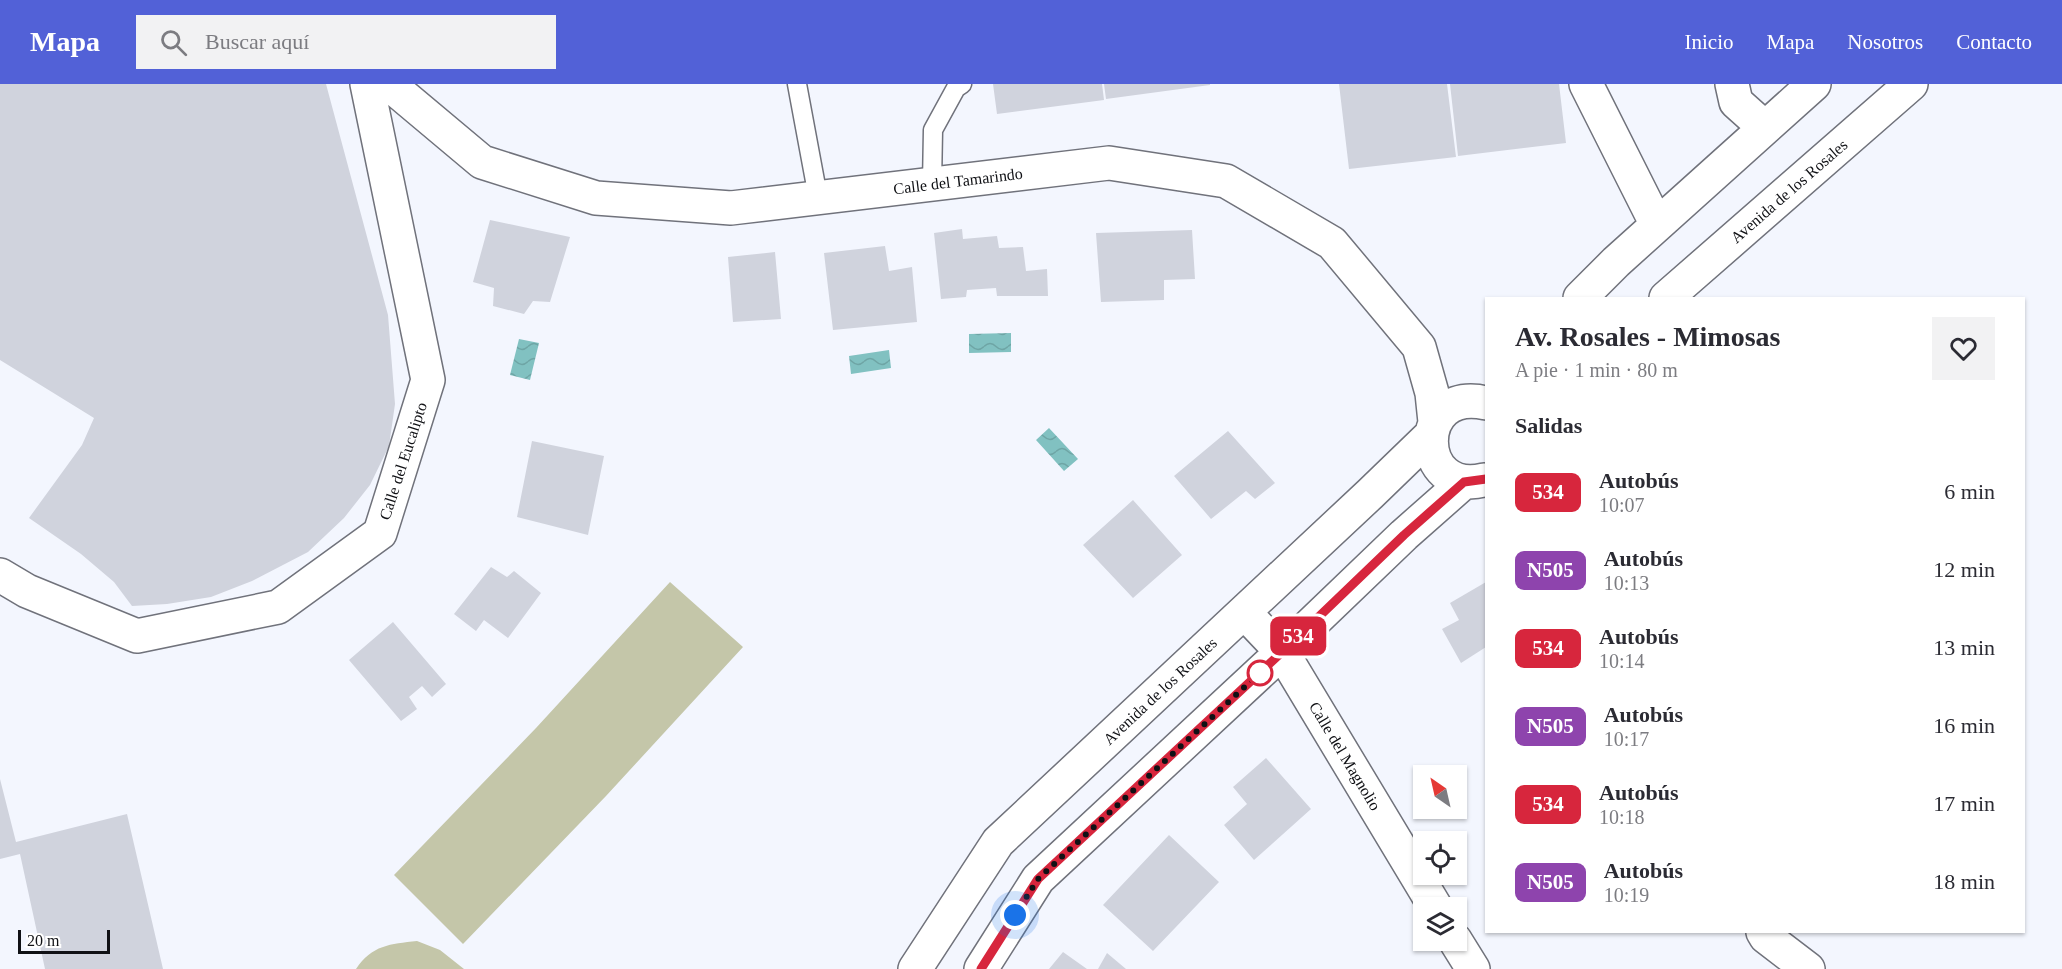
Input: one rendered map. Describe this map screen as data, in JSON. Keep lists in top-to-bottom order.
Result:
{
  "streets": {
    "street": [
      "Calle del Tamarindo",
      "Avenida de los Rosales",
      "Calle del Eucalipto",
      "Calle del Magnolio"
    ]
  },
  "crossings": [
    ["Calle del Tamarindo", "Avenida de los Rosales"],
    ["Avenida de los Rosales", "Calle del Magnolio"]
  ],
  "lines": ["bus line 534"],
  "scale_bar": "20 m",
  "north": "top left",
  "page": {
    "header": "Mapa",
    "search": "Buscar aquí",
    "nav": [
      "Inicio",
      "Mapa",
      "Nosotros",
      "Contacto"
    ],
    "on_map": "534",
    "heading": [
      ["Av. Rosales - Mimosas", "A pie · 1 min · 80 m"],
      "Salidas"
    ],
    "list": [
      {
        "mark": "534",
        "name": "Autobús",
        "note": "10:07",
        "value": "6 min"
      },
      {
        "mark": "N505",
        "name": "Autobús",
        "note": "10:13",
        "value": "12 min"
      },
      {
        "mark": "534",
        "name": "Autobús",
        "note": "10:14",
        "value": "13 min"
      },
      {
        "mark": "N505",
        "name": "Autobús",
        "note": "10:17",
        "value": "16 min"
      },
      {
        "mark": "534",
        "name": "Autobús",
        "note": "10:18",
        "value": "17 min"
      },
      {
        "mark": "N505",
        "name": "Autobús",
        "note": "10:19",
        "value": "18 min"
      }
    ],
    "scale": "20 m"
  }
}
